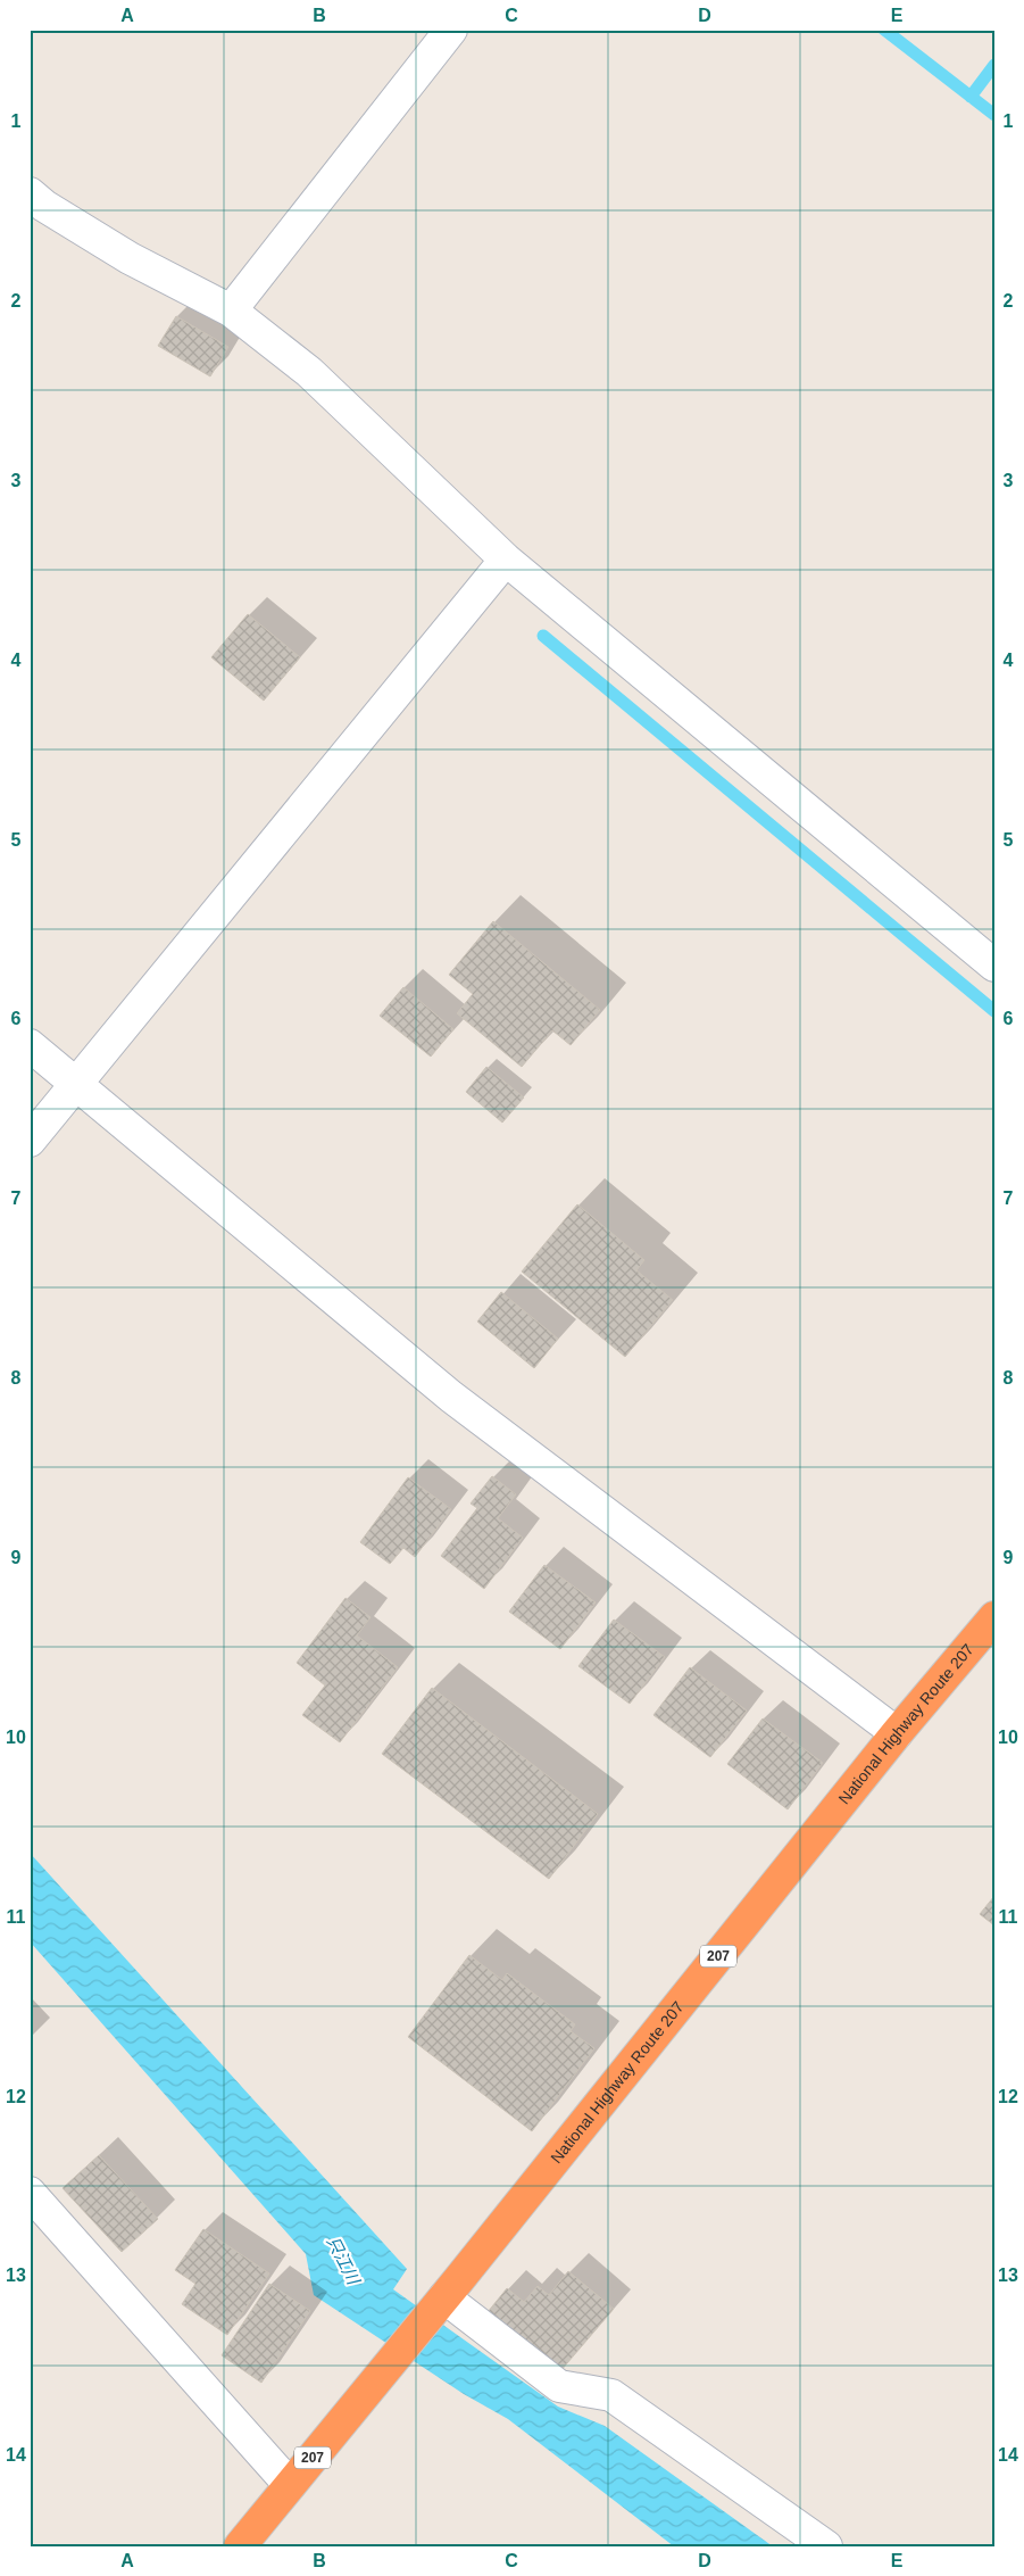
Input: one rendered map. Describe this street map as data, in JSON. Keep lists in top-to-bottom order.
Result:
{
  "streets": {
    "highway": ["National Highway Route 207", "207"]
  },
  "water": ["只江川"],
  "grid": {
    "columns": [
      "A",
      "B",
      "C",
      "D",
      "E"
    ],
    "rows": [
      "1",
      "2",
      "3",
      "4",
      "5",
      "6",
      "7",
      "8",
      "9",
      "10",
      "11",
      "12",
      "13",
      "14"
    ]
  }
}
